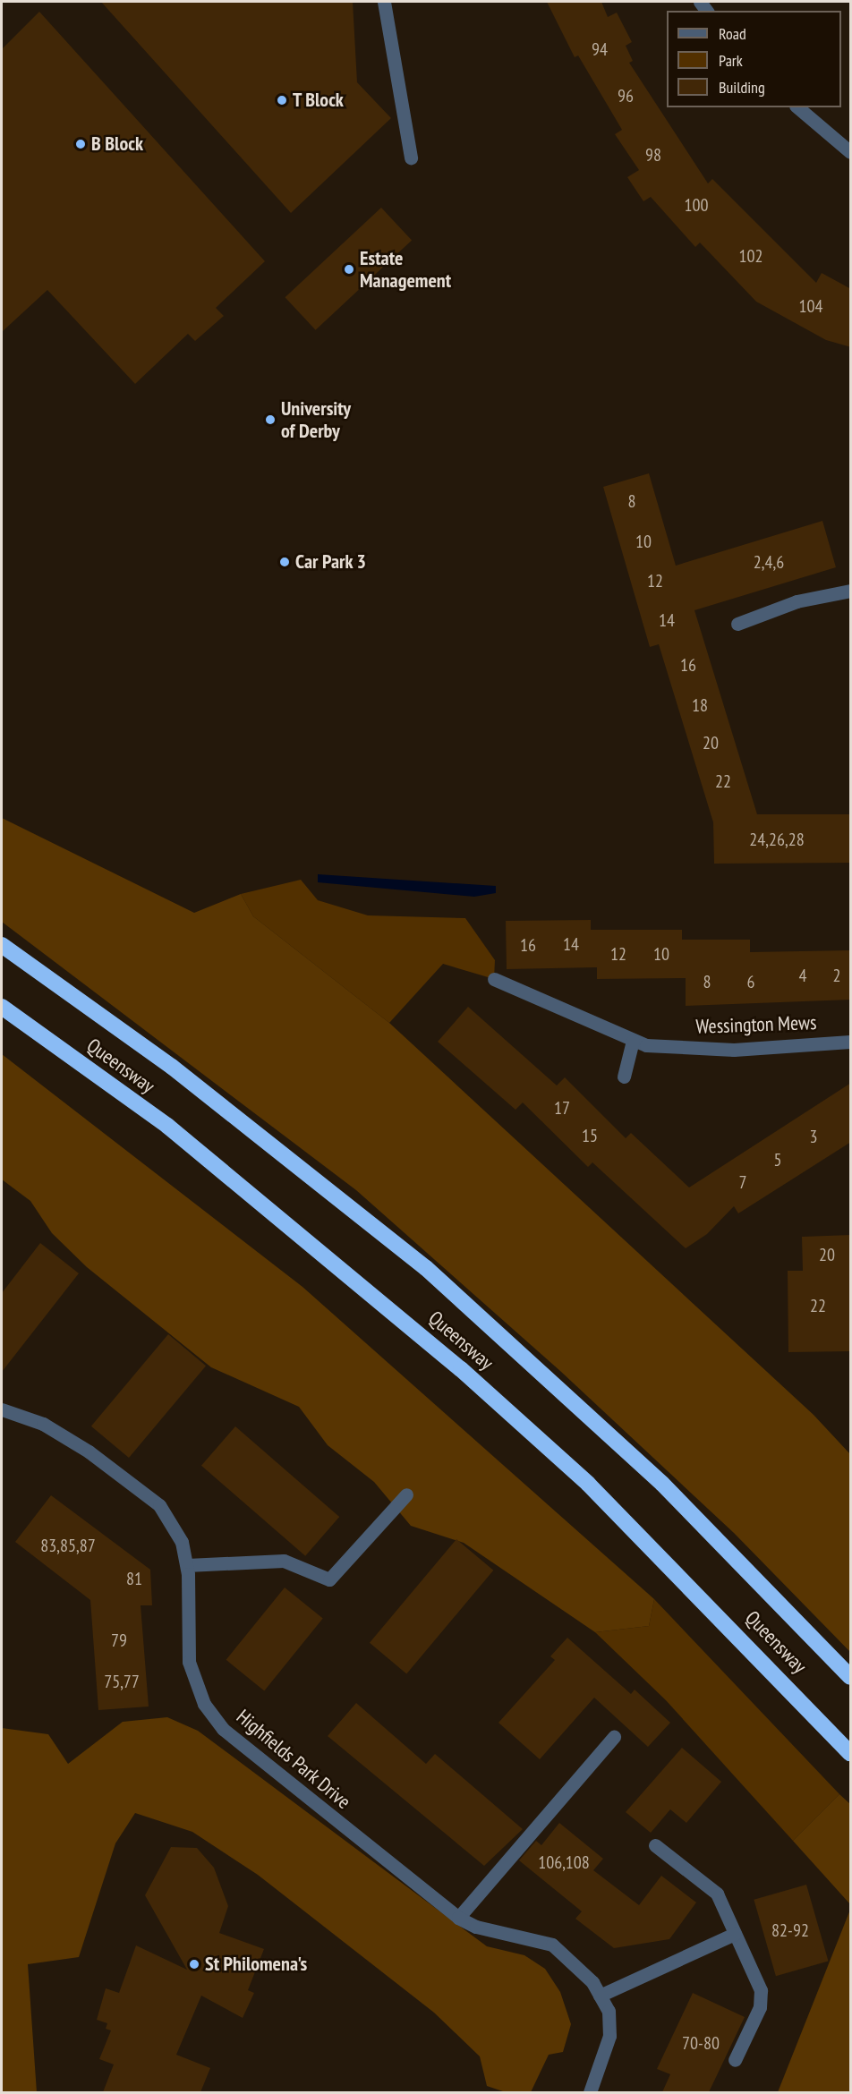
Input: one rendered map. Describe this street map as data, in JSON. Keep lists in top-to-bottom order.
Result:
{
  "streets": {
    "highway": ["Queensway"],
    "street": ["Wessington Mews", "Highfields Park Drive"]
  },
  "places": [
    "T Block",
    "B Block",
    "Estate Management",
    "University of Derby",
    "Car Park 3",
    "St Philomena's"
  ],
  "house_numbers": [
    "94",
    "96",
    "98",
    "100",
    "102",
    "104",
    "8",
    "10",
    "2,4,6",
    "12",
    "14",
    "16",
    "18",
    "20",
    "22",
    "24,26,28",
    "14",
    "16",
    "12",
    "10",
    "4",
    "2",
    "8",
    "6",
    "17",
    "15",
    "3",
    "5",
    "7",
    "20",
    "22",
    "83,85,87",
    "81",
    "79",
    "75,77",
    "106,108",
    "82-92",
    "70-80"
  ],
  "legend": ["Road", "Park", "Building"]
}
